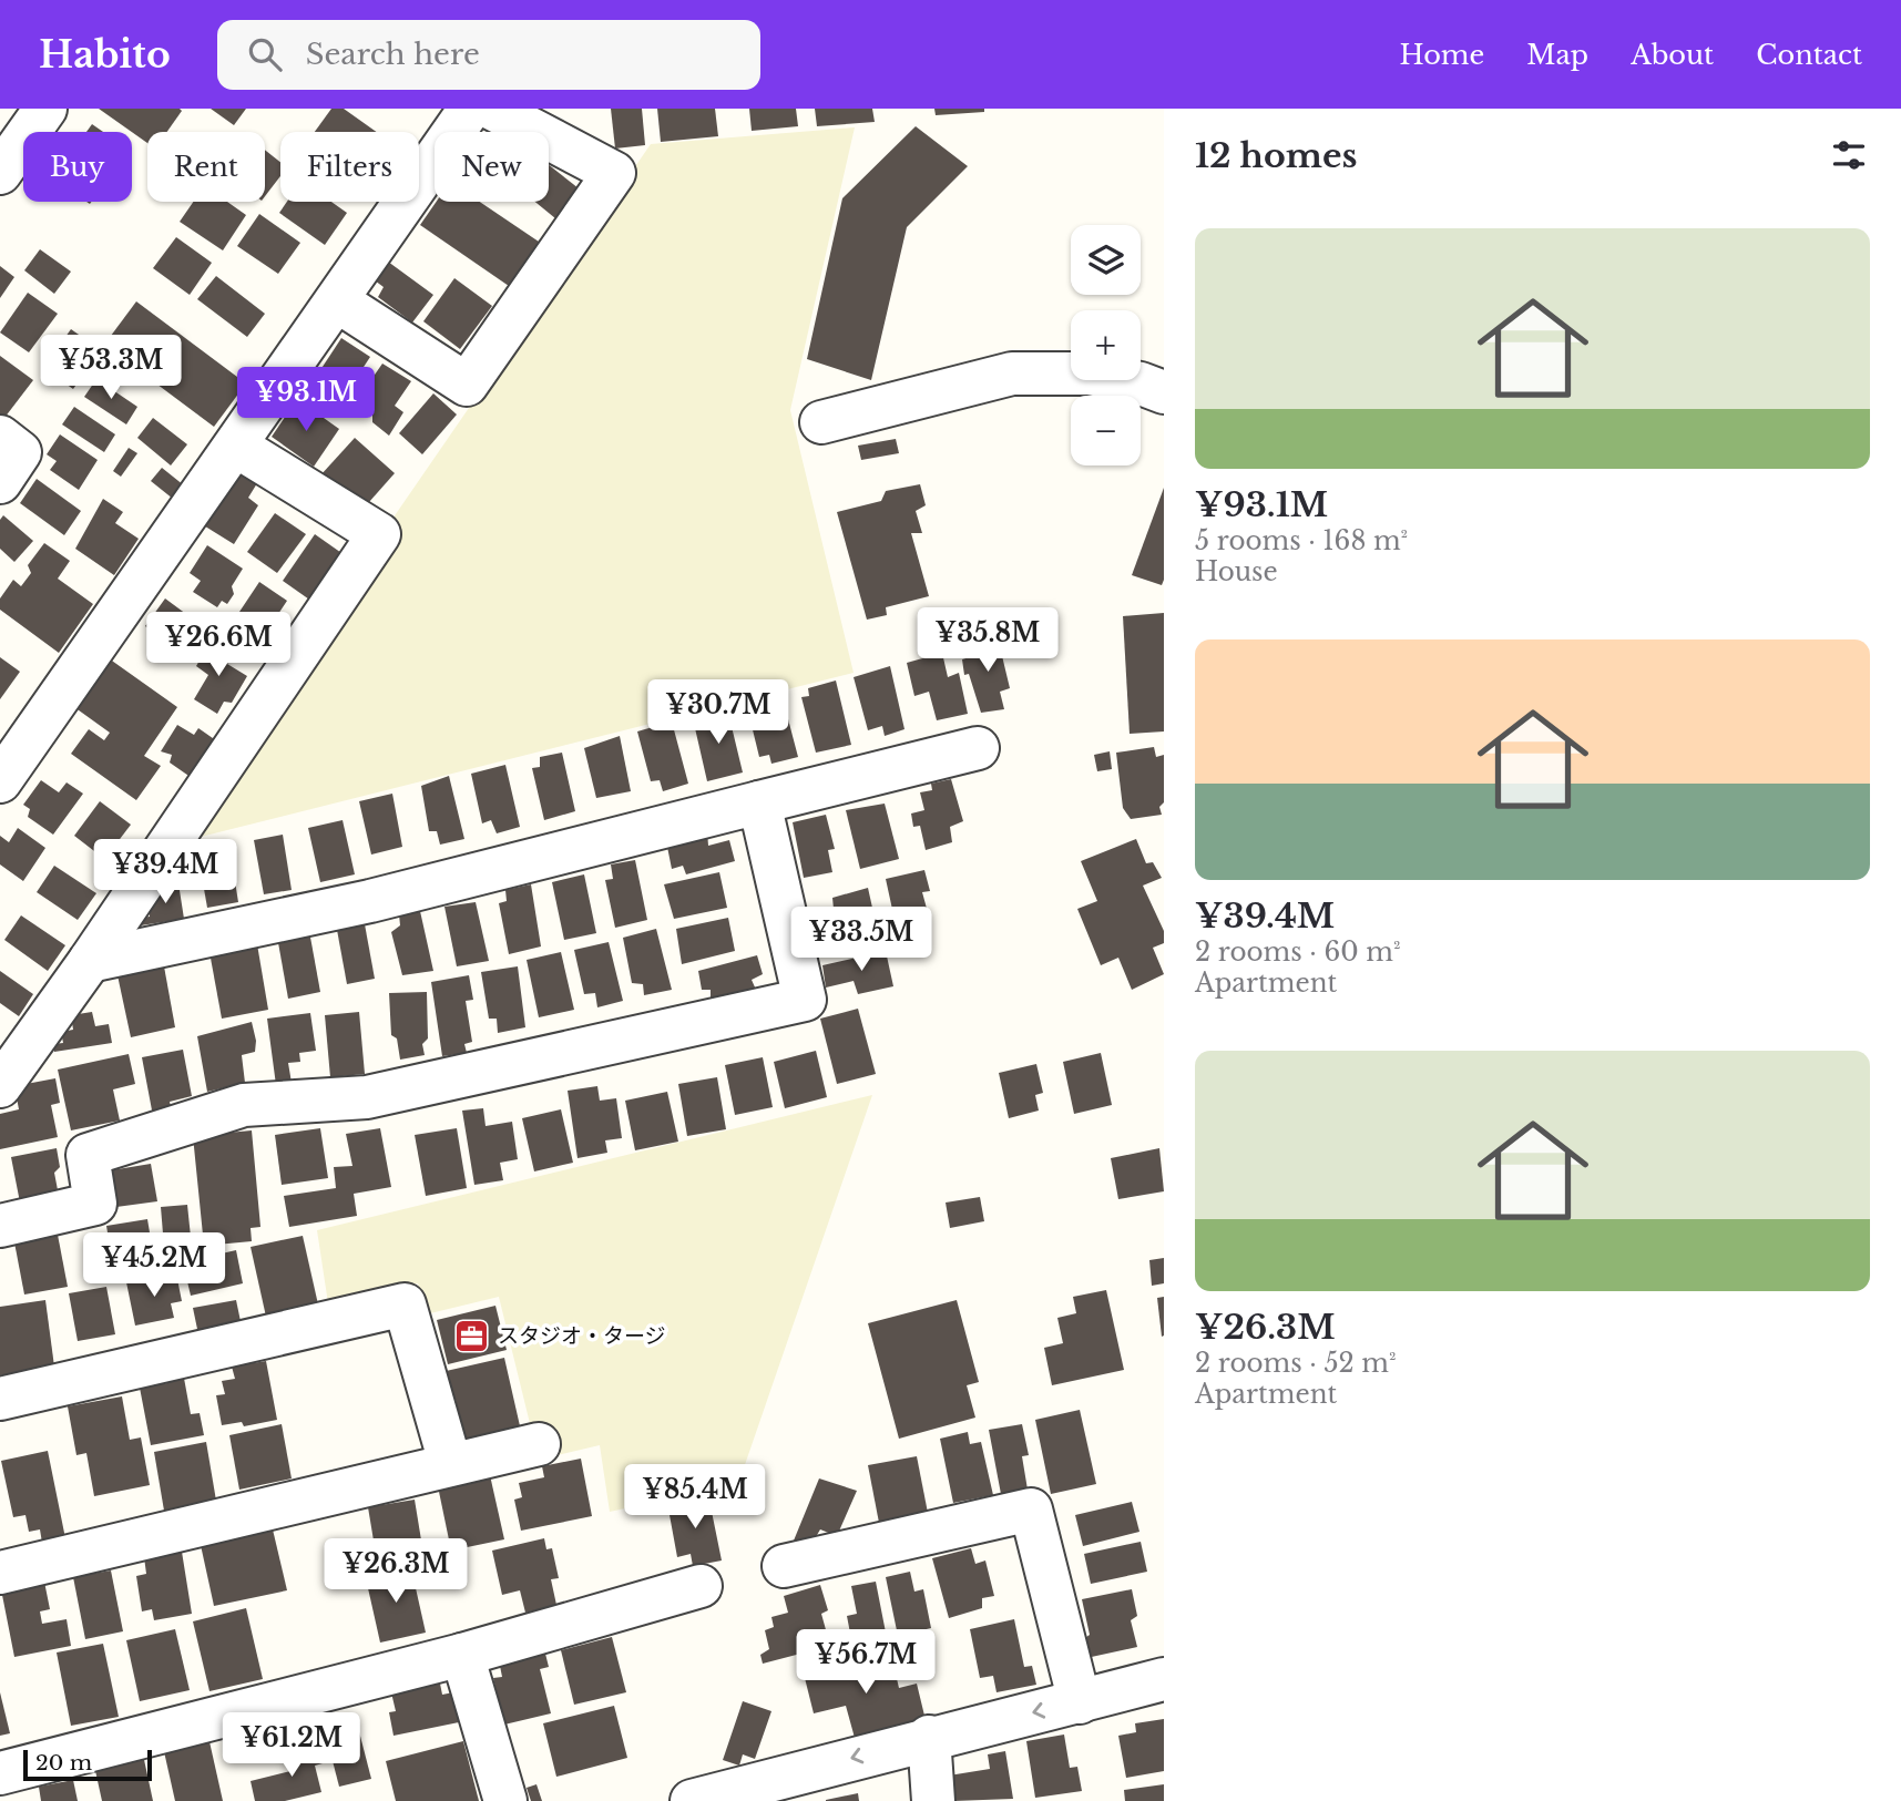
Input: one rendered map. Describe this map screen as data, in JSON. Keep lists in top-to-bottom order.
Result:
{
  "places": {
    "office": ["スタジオ・タージ"]
  },
  "scale_bar": "20 m",
  "page": {
    "header": "Habito",
    "search": "Search here",
    "nav": [
      "Home",
      "Map",
      "About",
      "Contact"
    ],
    "heading": "12 homes",
    "chip": [
      "Buy",
      "Rent",
      "Filters",
      "New"
    ],
    "list": [
      {
        "name": "¥93.1M",
        "note": "5 rooms · 168 m² · House"
      },
      {
        "name": "¥39.4M",
        "note": "2 rooms · 60 m² · Apartment"
      },
      {
        "name": "¥26.3M",
        "note": "2 rooms · 52 m² · Apartment"
      }
    ],
    "map_buttons": ["+", "−"],
    "price": [
      "¥53.3M",
      "¥93.1M",
      "¥35.8M",
      "¥26.6M",
      "¥30.7M",
      "¥39.4M",
      "¥33.5M",
      "¥45.2M",
      "¥85.4M",
      "¥26.3M",
      "¥56.7M",
      "¥61.2M"
    ],
    "scale": "20 m"
  }
}
